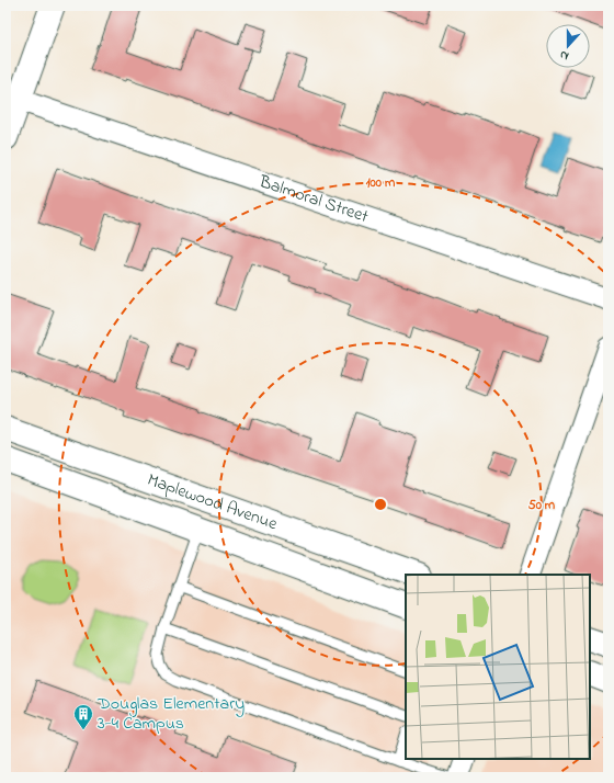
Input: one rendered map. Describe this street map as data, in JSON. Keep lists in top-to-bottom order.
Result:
{
  "streets": {
    "street": ["Balmoral Street", "Maplewood Avenue"]
  },
  "places": {
    "building": ["Douglas Elementary 3-4 Campus"]
  },
  "north": "bottom",
  "rings": ["100 m", "50 m"]
}
